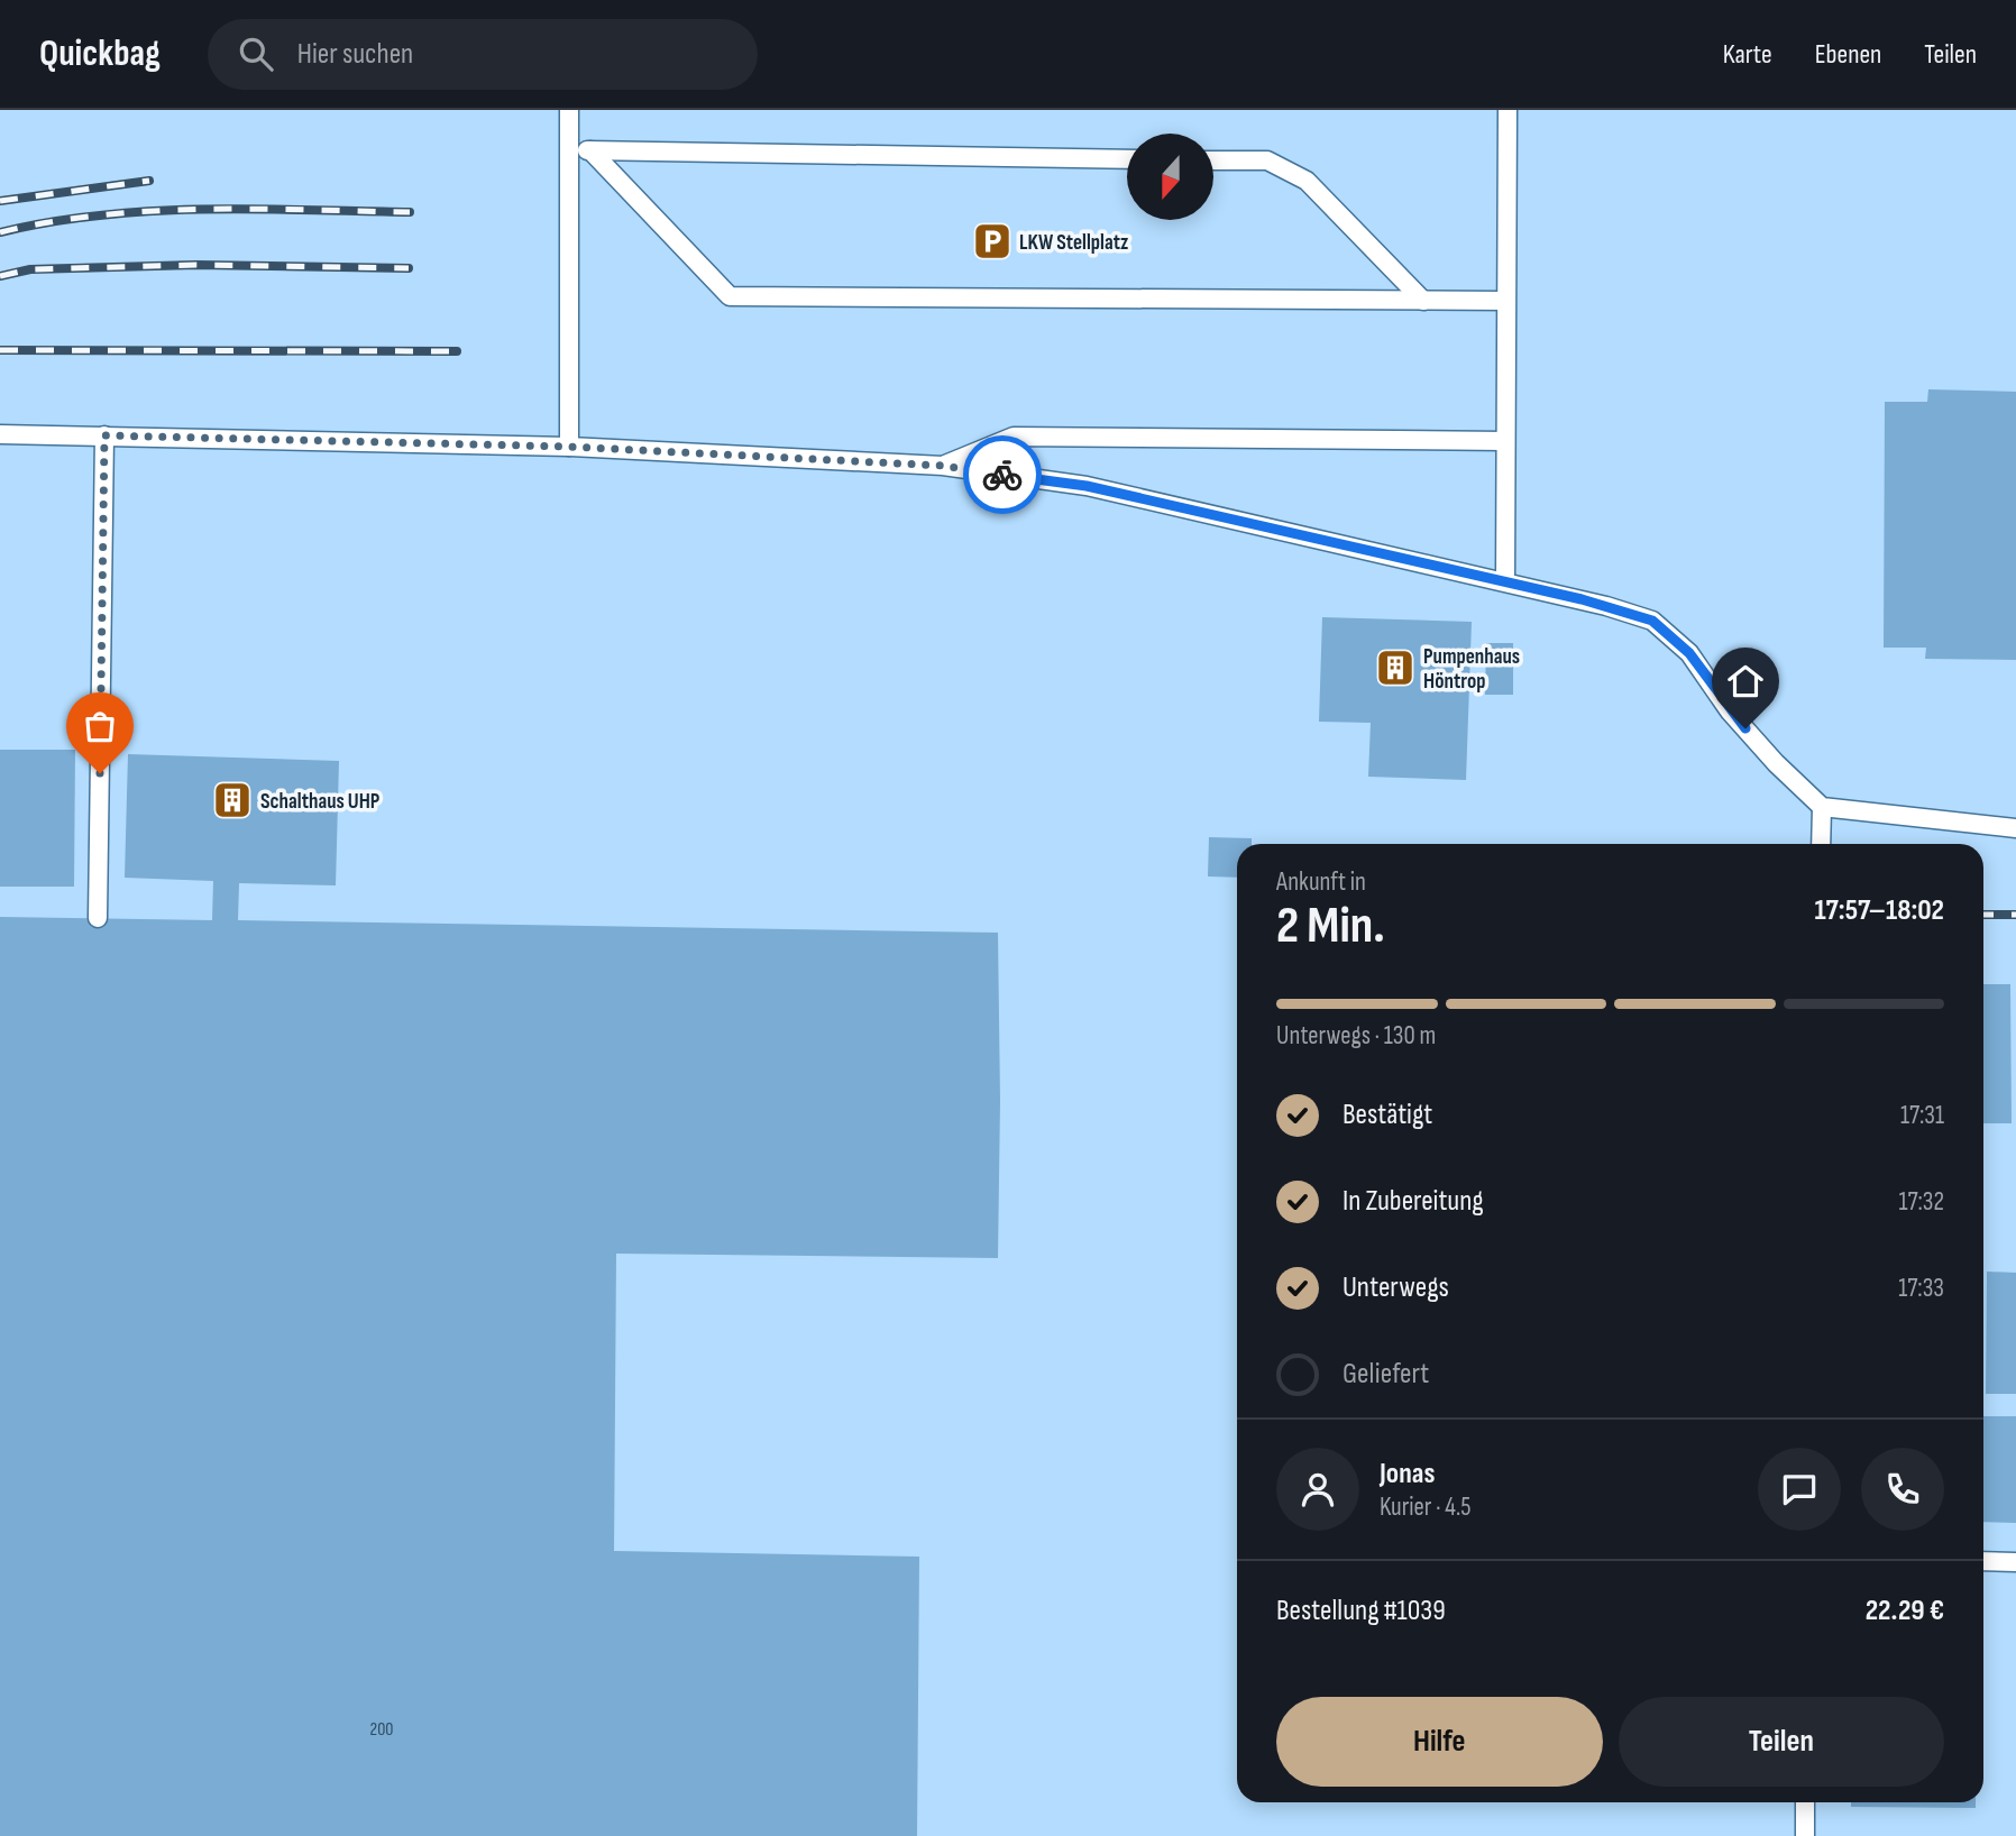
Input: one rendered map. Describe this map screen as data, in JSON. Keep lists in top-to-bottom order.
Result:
{
  "places": {
    "parking": ["LKW Stellplatz"],
    "building": ["Pumpenhaus Höntrop", "Schalthaus UHP"]
  },
  "house_numbers": ["200"],
  "north": "bottom",
  "page": {
    "header": "Quickbag",
    "search": "Hier suchen",
    "nav": ["Karte", "Ebenen", "Teilen"],
    "heading": ["2 Min.", "Ankunft in", "17:57–18:02"],
    "panel": [
      "Jonas",
      "Kurier · 4.5",
      "Bestellung #1039",
      "22.29 €"
    ],
    "bar": "Unterwegs · 130 m",
    "list": [
      ["Bestätigt", "17:31"],
      ["In Zubereitung", "17:32"],
      ["Unterwegs", "17:33"],
      "Geliefert"
    ],
    "buttons": ["Hilfe", "Teilen"]
  }
}
